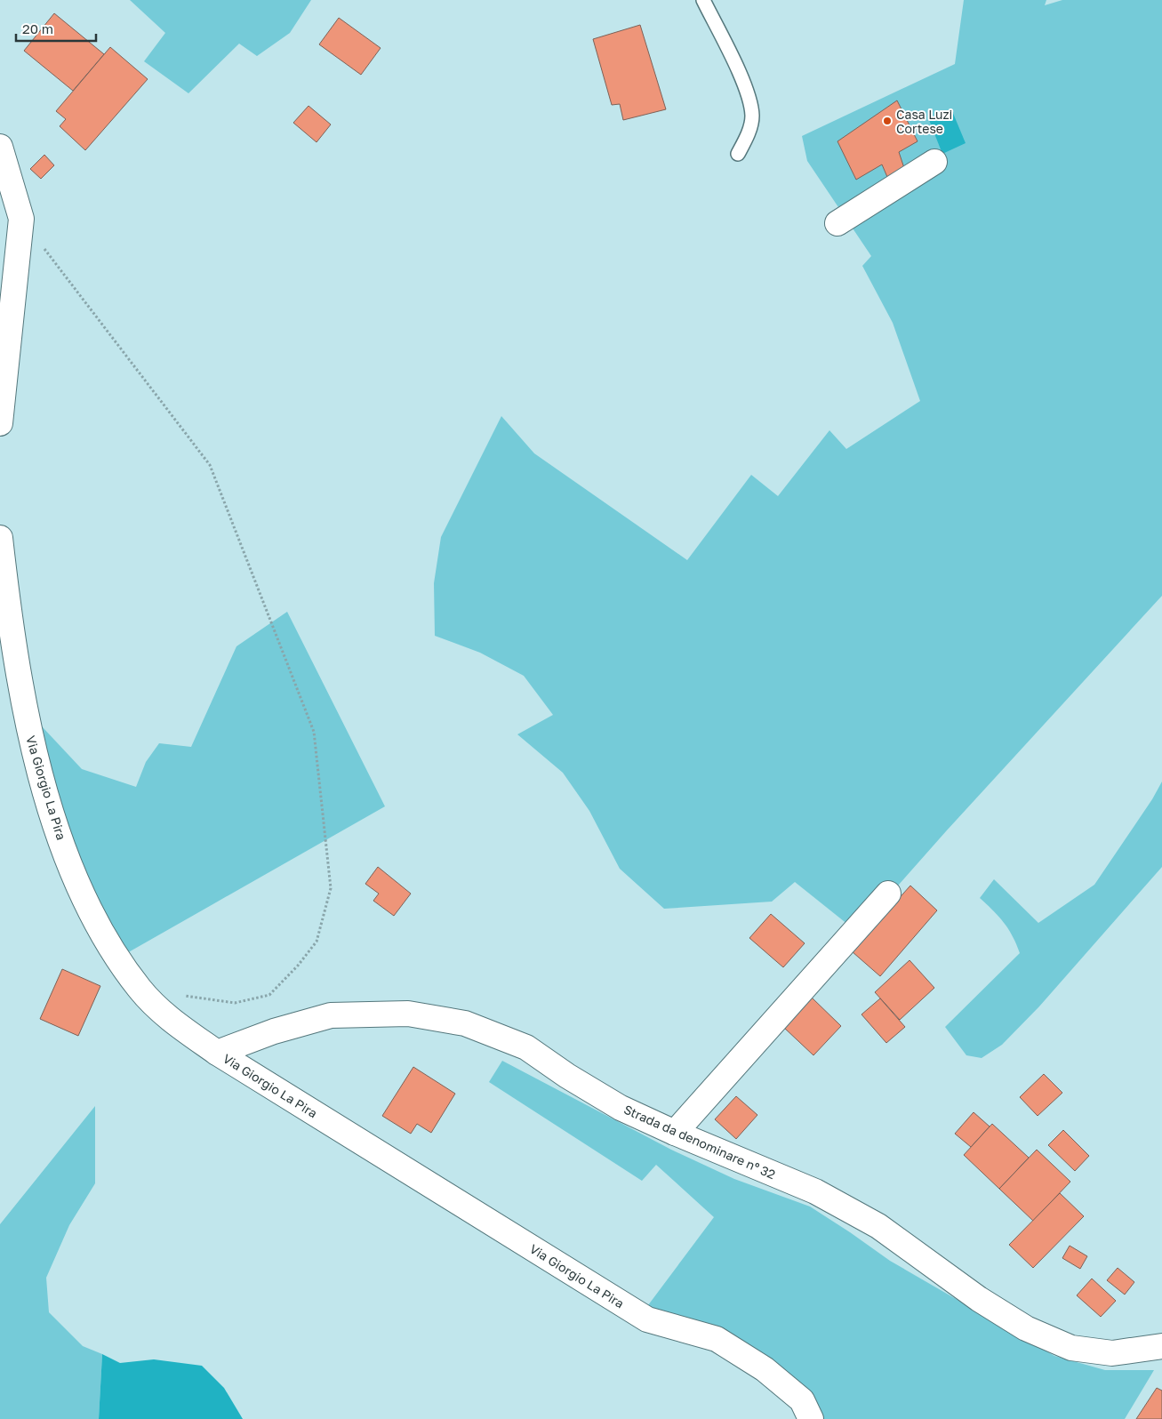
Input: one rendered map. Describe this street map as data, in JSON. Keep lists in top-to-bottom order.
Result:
{
  "streets": {
    "street": ["Via Giorgio La Pira", "Strada da denominare nº 32"]
  },
  "crossings": [
    ["Via Giorgio La Pira", "Strada da denominare nº 32"]
  ],
  "places": ["Casa Luzi Cortese"],
  "scale_bar": "20 m"
}
